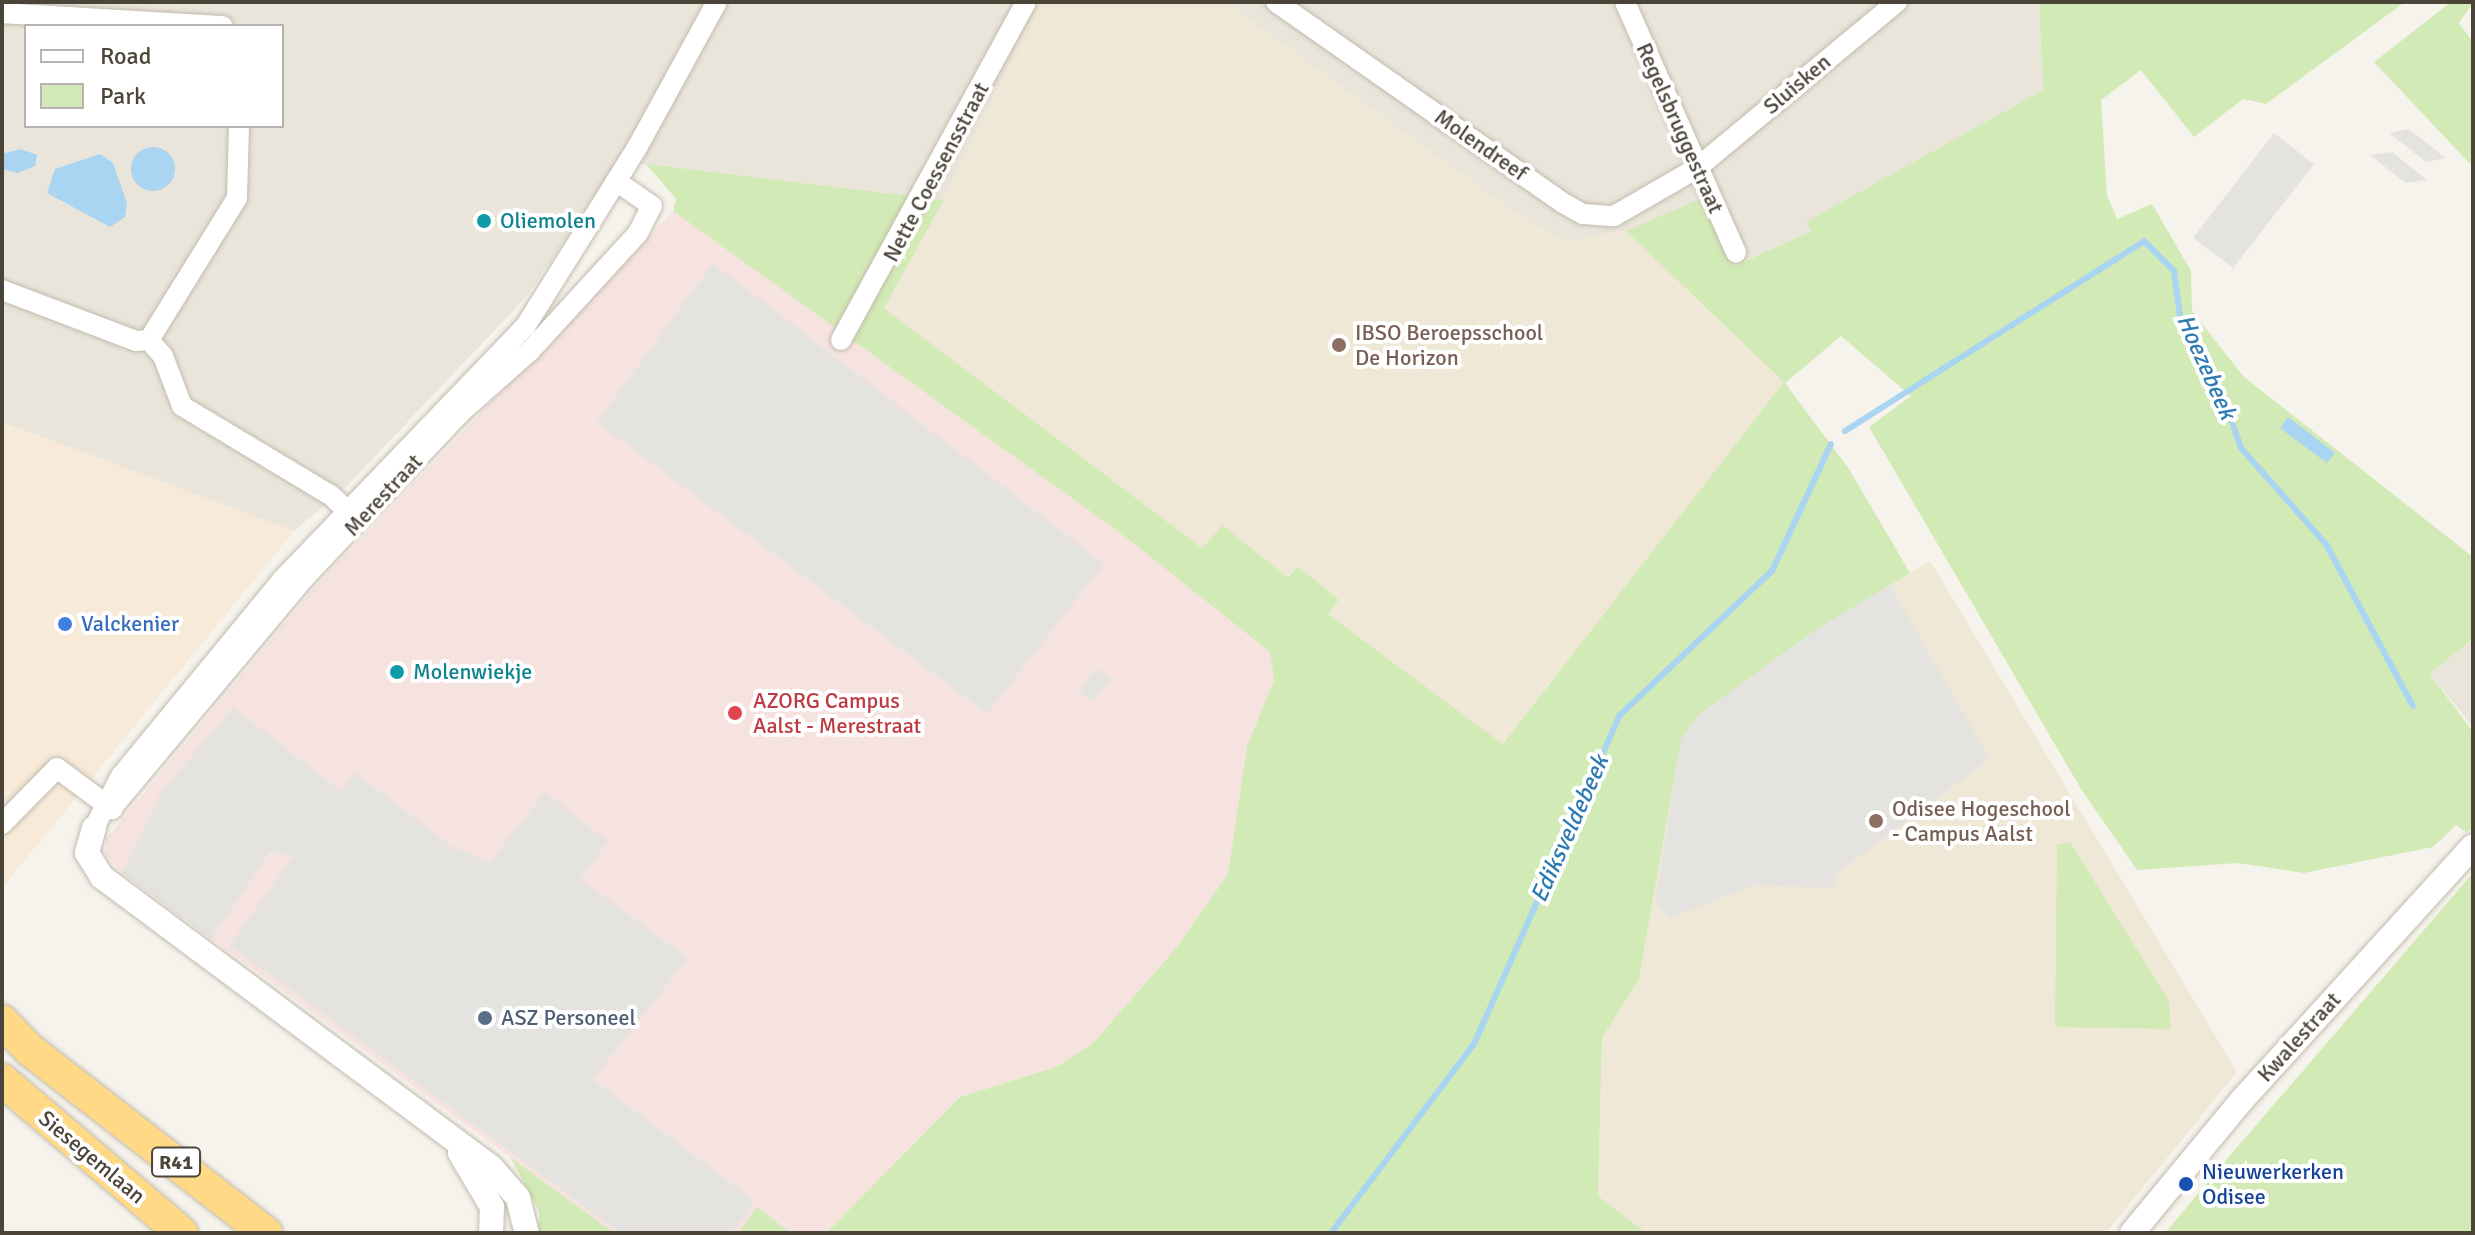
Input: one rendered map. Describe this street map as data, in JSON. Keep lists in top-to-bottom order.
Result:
{
  "streets": {
    "highway": ["Siesegemlaan", "R41"],
    "street": [
      "Sluisken",
      "Regelsbruggestraat",
      "Molendreef",
      "Nette Coessensstraat",
      "Merestraat",
      "Kwalestraat"
    ]
  },
  "crossings": [
    ["Sluisken", "Regelsbruggestraat"],
    ["Sluisken", "Molendreef"],
    ["Regelsbruggestraat", "Molendreef"]
  ],
  "water": ["Hoezebeek", "Ediksveldebeek"],
  "places": [
    "Oliemolen",
    "IBSO Beroepsschool De Horizon",
    "Valckenier",
    "Molenwiekje",
    "AZORG Campus Aalst - Merestraat",
    "Odisee Hogeschool - Campus Aalst",
    "ASZ Personeel",
    "Nieuwerkerken Odisee"
  ],
  "legend": ["Road", "Park"]
}
